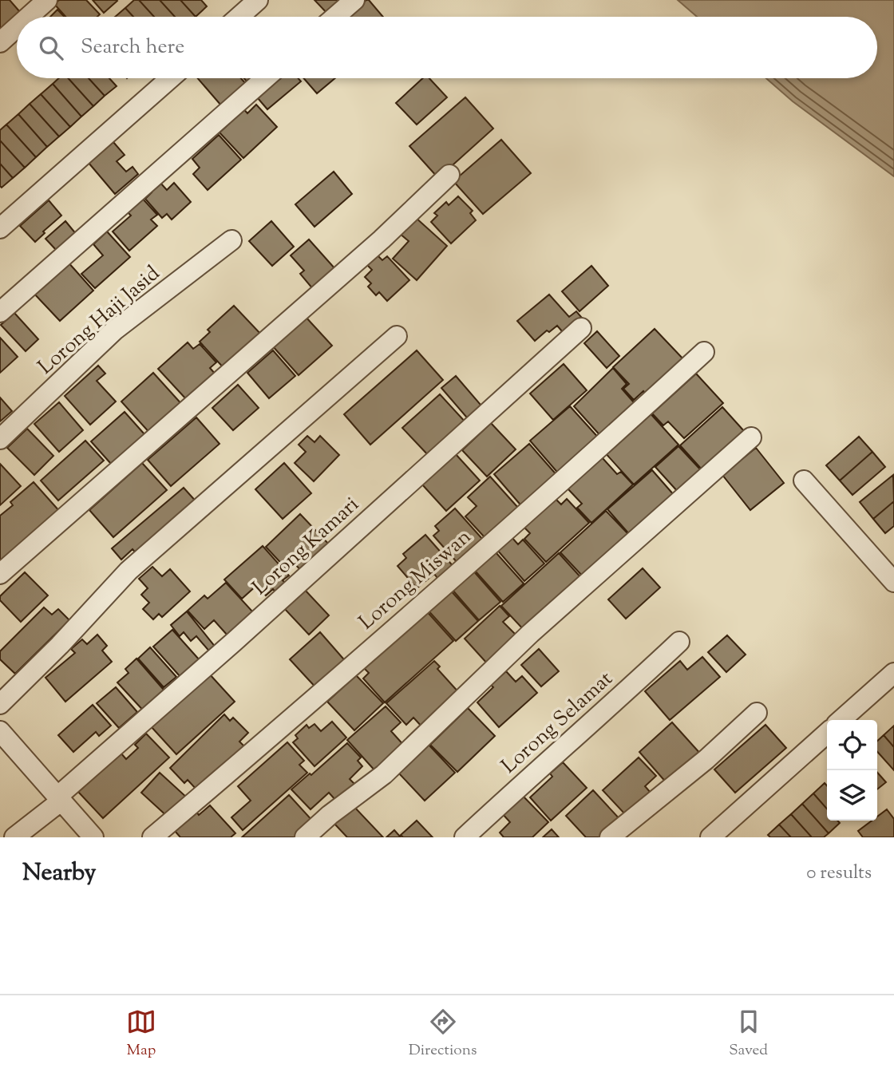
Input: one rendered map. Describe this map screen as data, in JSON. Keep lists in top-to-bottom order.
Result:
{
  "streets": {
    "street": [
      "Lorong Haji Jasid",
      "Lorong Kamari",
      "Lorong Miswan",
      "Lorong Selamat"
    ]
  },
  "page": {
    "search": "Search here",
    "heading": ["Nearby", "0 results"],
    "nav": ["Map", "Directions", "Saved"]
  }
}
